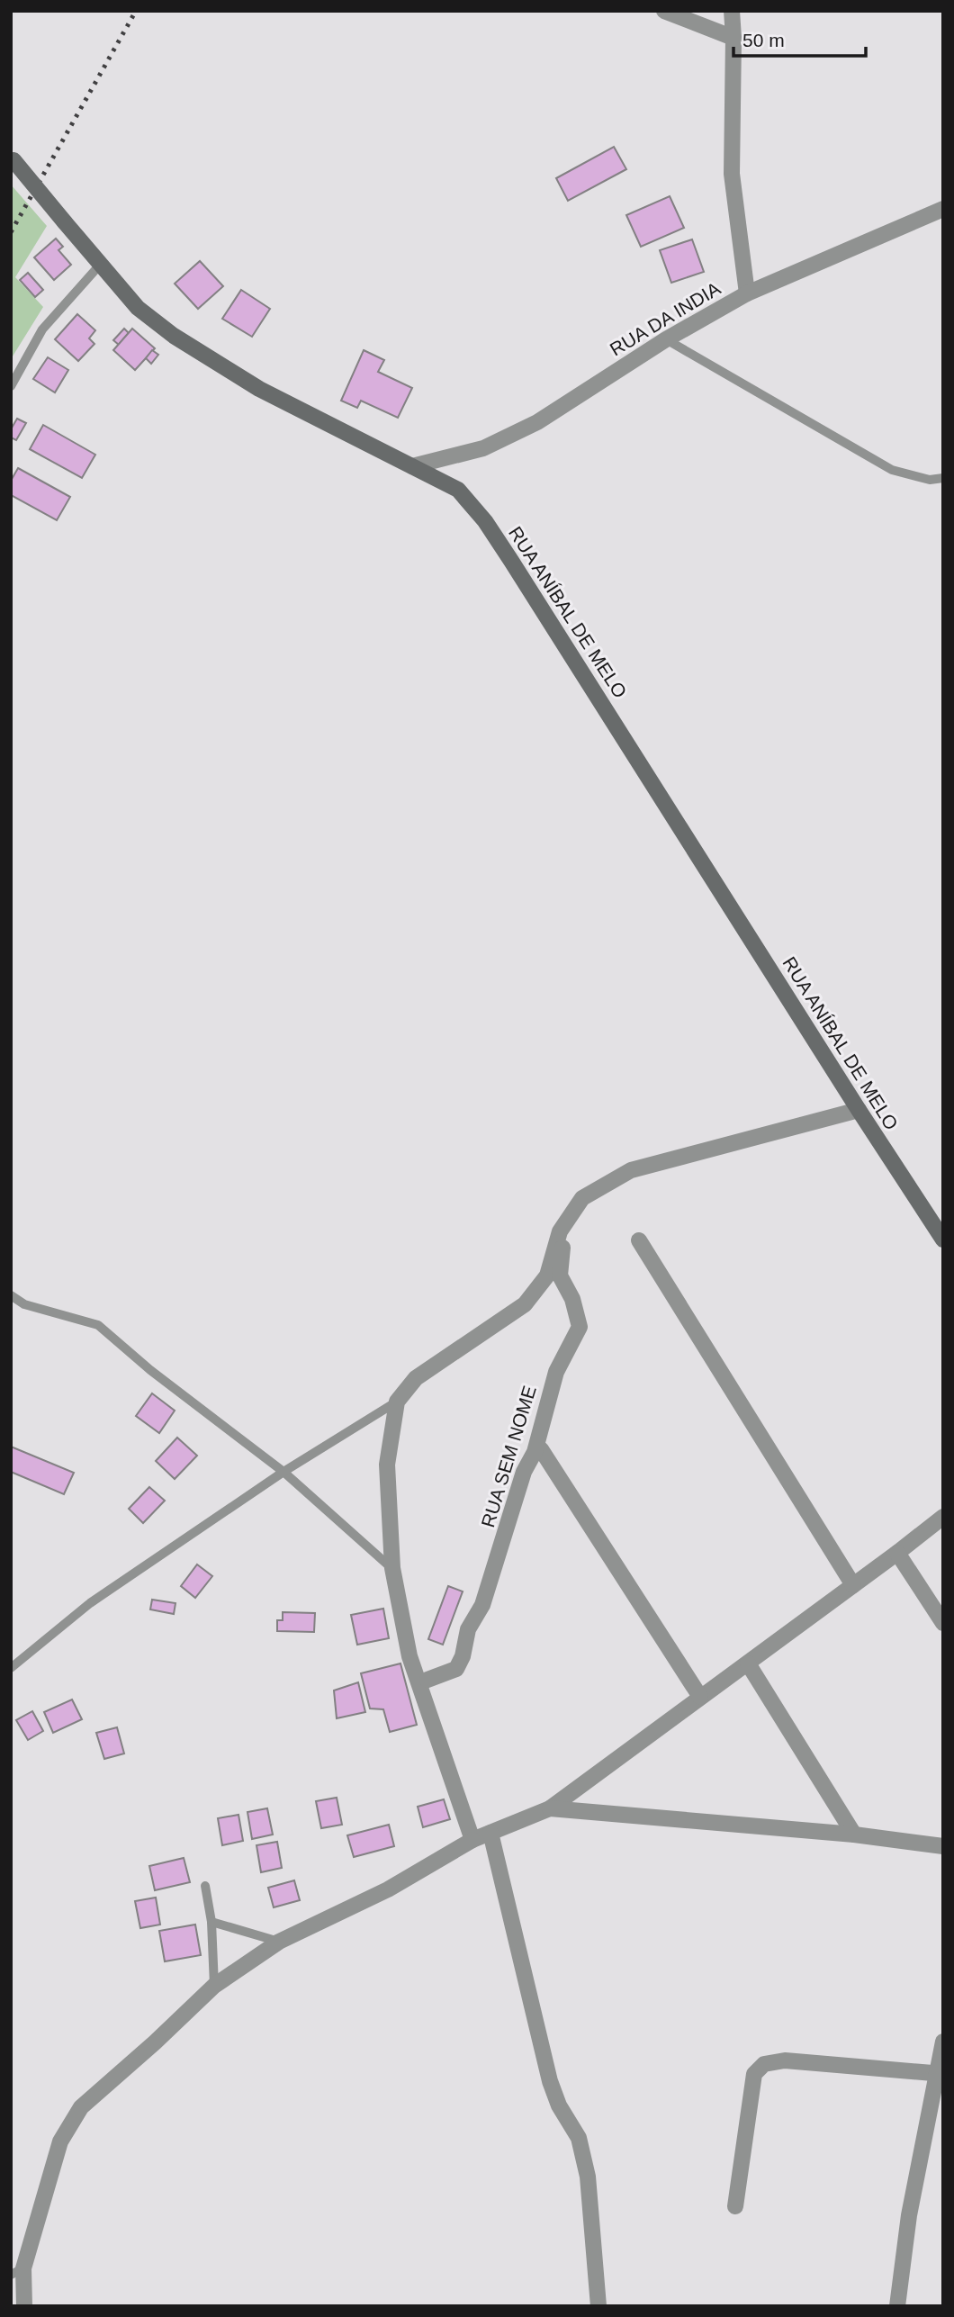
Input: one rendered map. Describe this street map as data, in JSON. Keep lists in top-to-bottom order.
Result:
{
  "streets": {
    "street": ["RUA DA INDIA", "RUA ANÍBAL DE MELO", "RUA SEM NOME"]
  },
  "crossings": [
    ["RUA DA INDIA", "RUA ANÍBAL DE MELO"]
  ],
  "scale_bar": "50 m"
}
